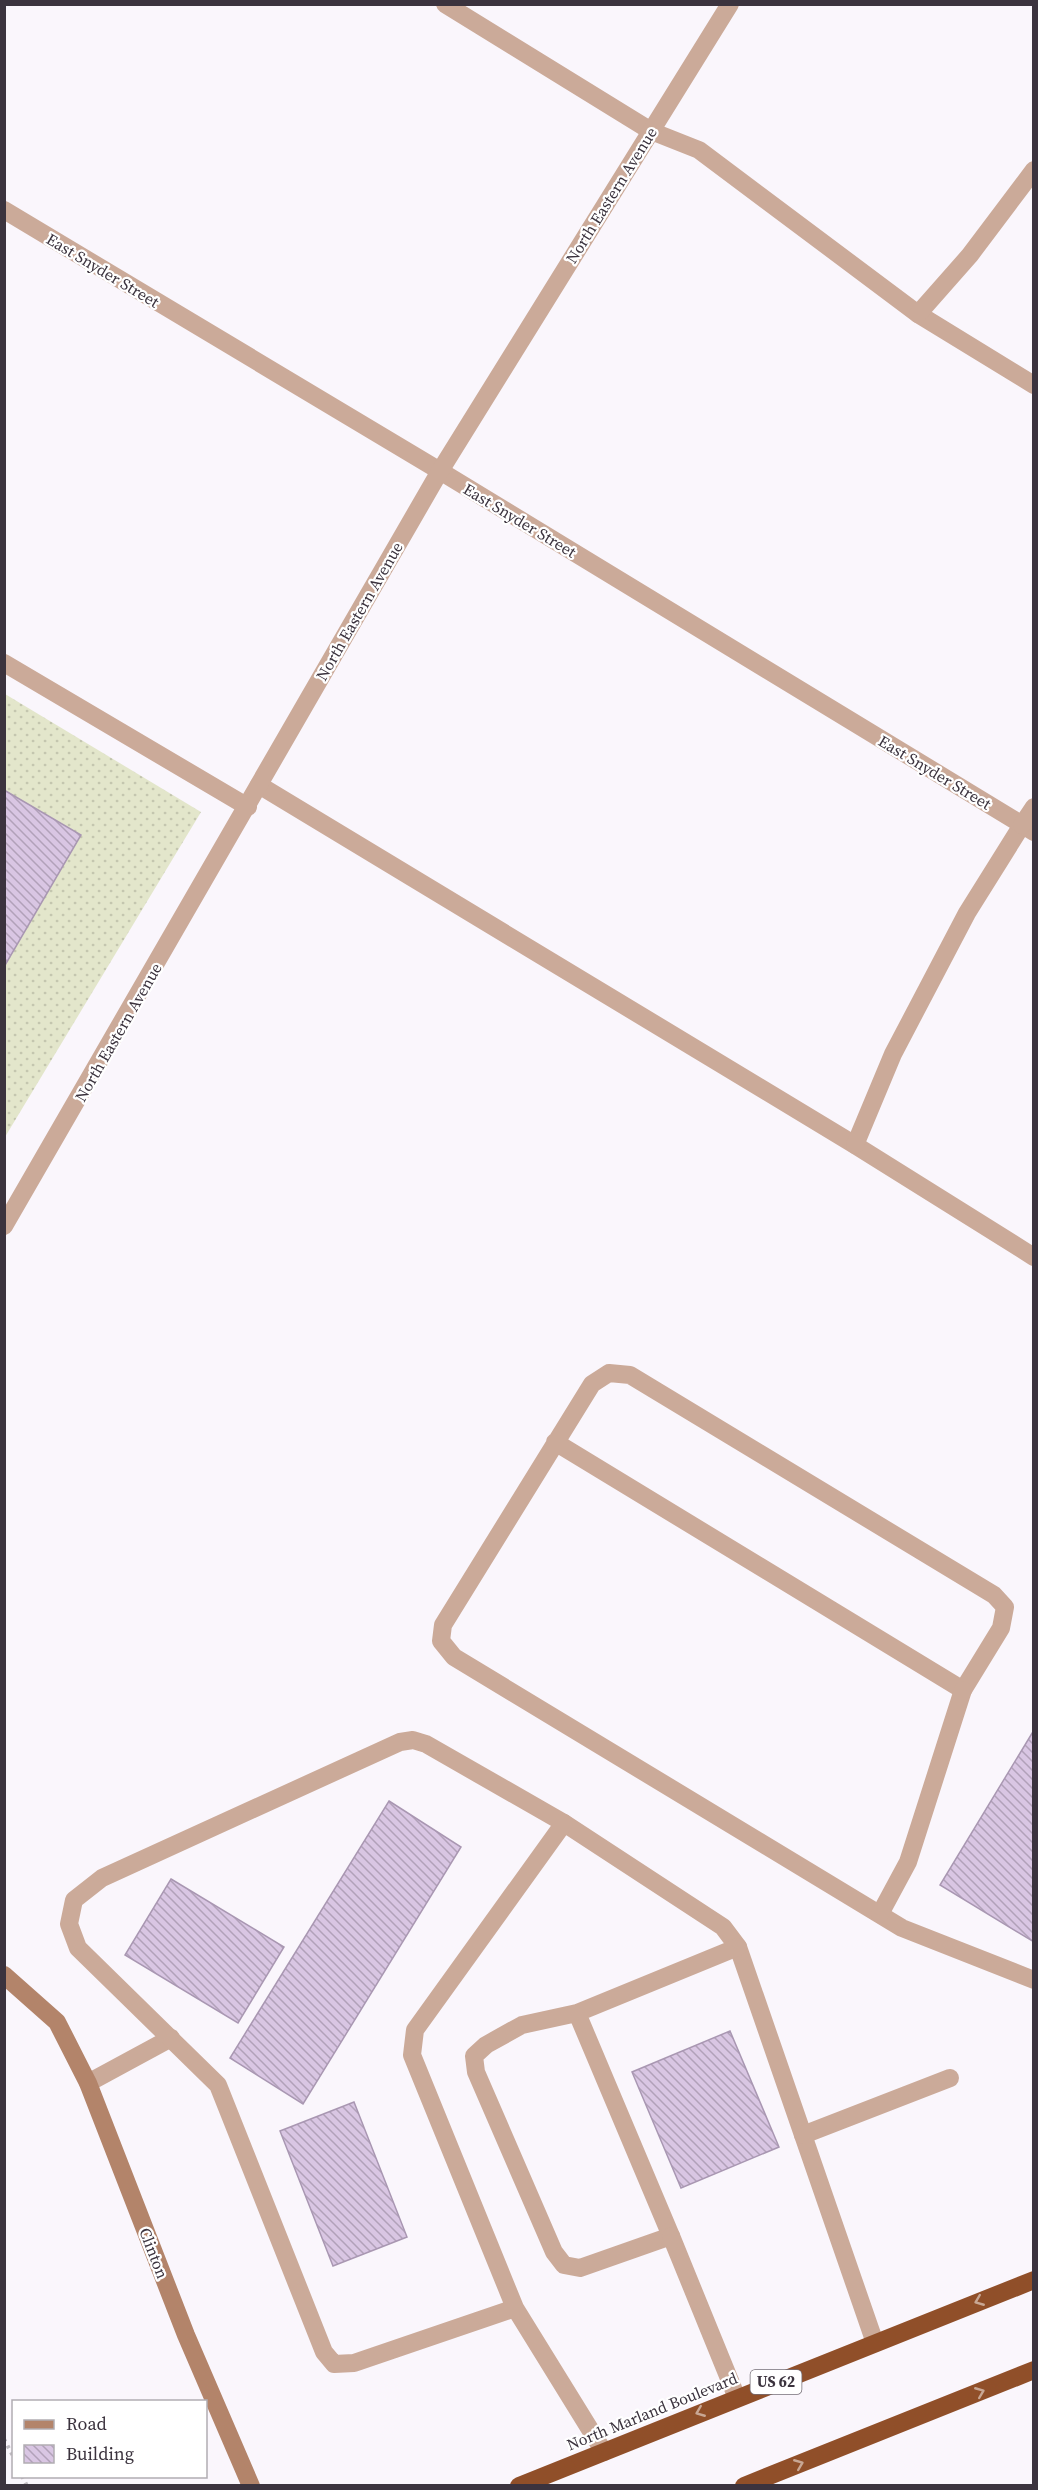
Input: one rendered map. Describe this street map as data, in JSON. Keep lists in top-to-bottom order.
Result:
{
  "streets": {
    "highway": ["US 62", "North Marland Boulevard"],
    "street": ["North Eastern Avenue", "East Snyder Street", "Clinton"]
  },
  "crossings": [
    ["North Eastern Avenue", "East Snyder Street"]
  ],
  "legend": ["Road", "Building"]
}
